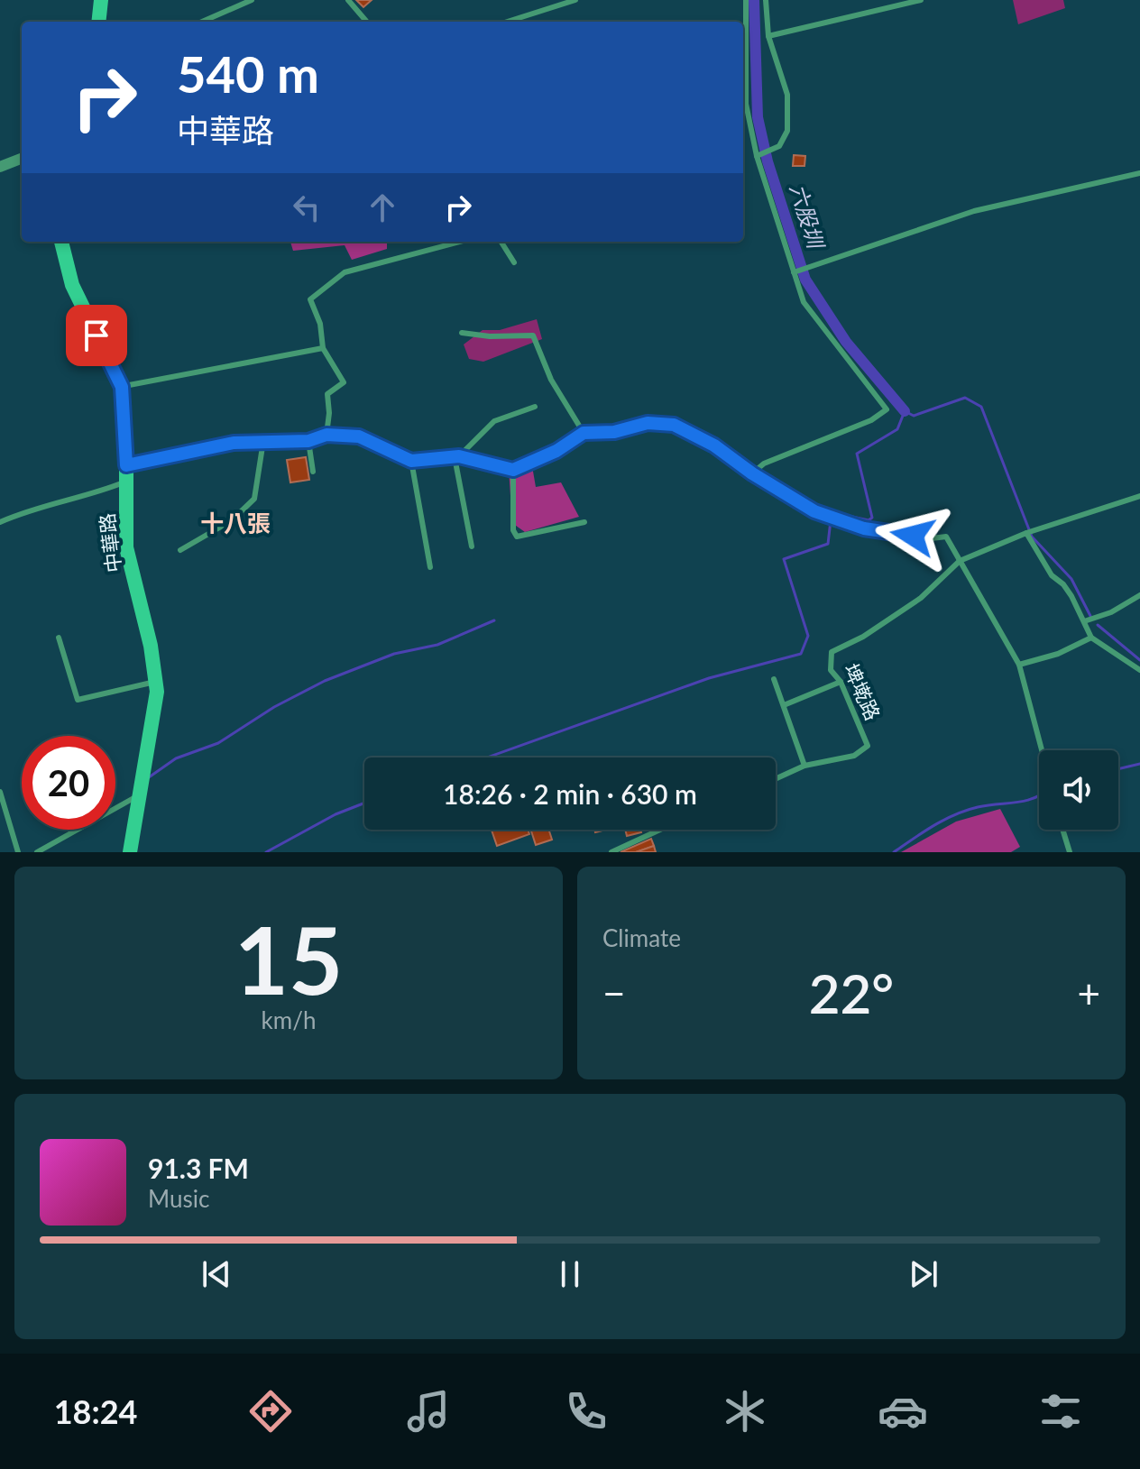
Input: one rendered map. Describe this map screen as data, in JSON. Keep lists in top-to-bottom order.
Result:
{
  "streets": {
    "street": ["中華路"],
    "lane": ["埤墘路"]
  },
  "districts": ["十八張"],
  "water": ["六股圳"],
  "page": {
    "turn": ["540 m", "中華路"],
    "limit": "20",
    "trip": "18:26 · 2 min · 630 m",
    "tile": [
      ["15", "km/h"],
      "Climate"
    ],
    "heat": ["−", "22°", "+"],
    "song": ["91.3 FM", "Music"],
    "tabs": "18:24"
  }
}
